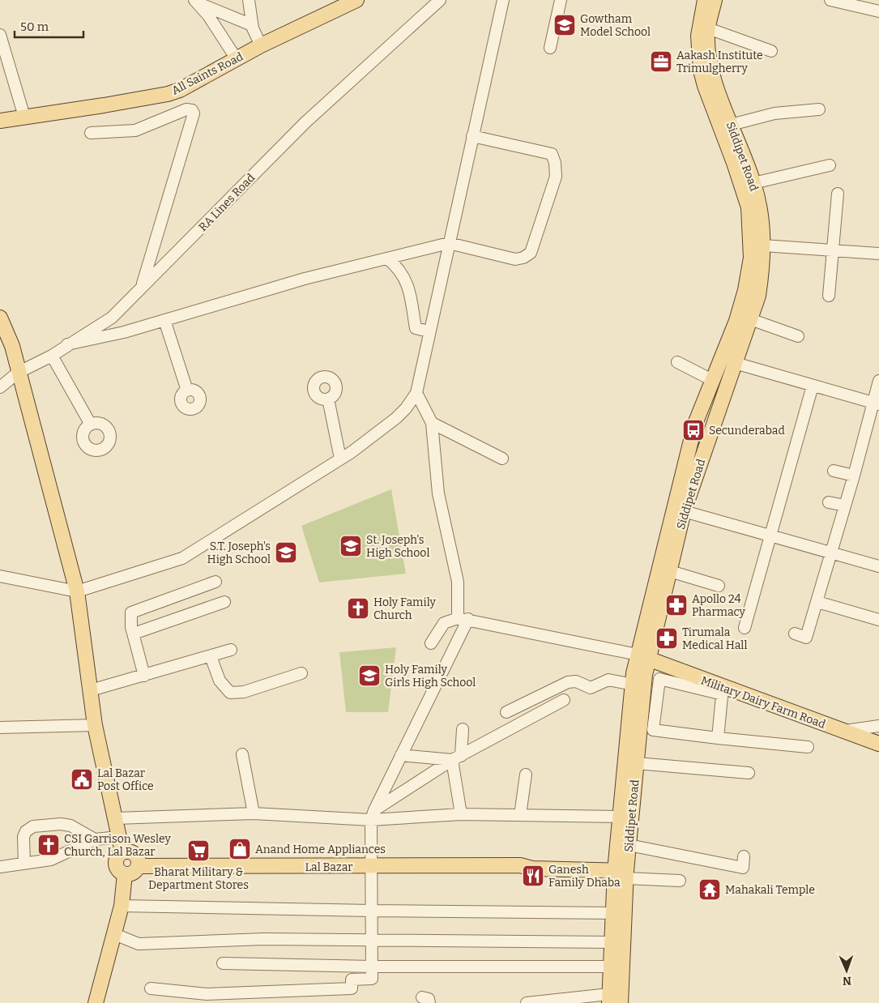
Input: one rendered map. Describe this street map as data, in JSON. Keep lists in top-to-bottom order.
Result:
{
  "streets": {
    "main road": [
      "All Saints Road",
      "Siddipet Road",
      "Military Dairy Farm Road",
      "Lal Bazar"
    ],
    "street": ["RA Lines Road"]
  },
  "crossings": [
    ["Siddipet Road", "Military Dairy Farm Road"],
    ["Siddipet Road", "Lal Bazar"]
  ],
  "places": {
    "school or university": [
      "Gowtham Model School",
      "St. Joseph's High School",
      "S.T. Joseph's High School",
      "Holy Family Girls High School"
    ],
    "office": ["Aakash Institute Trimulgherry"],
    "bus stop": ["Secunderabad"],
    "pharmacy": ["Apollo 24 Pharmacy", "Tirumala Medical Hall"],
    "church": ["Holy Family Church", "CSI Garrison Wesley Church, Lal Bazar"],
    "public building": ["Lal Bazar Post Office"],
    "shop": ["Anand Home Appliances"],
    "supermarket": ["Bharat Military & Department Stores"],
    "restaurant": ["Ganesh Family Dhaba"],
    "temple": ["Mahakali Temple"]
  },
  "scale_bar": "50 m",
  "north": "bottom"
}
